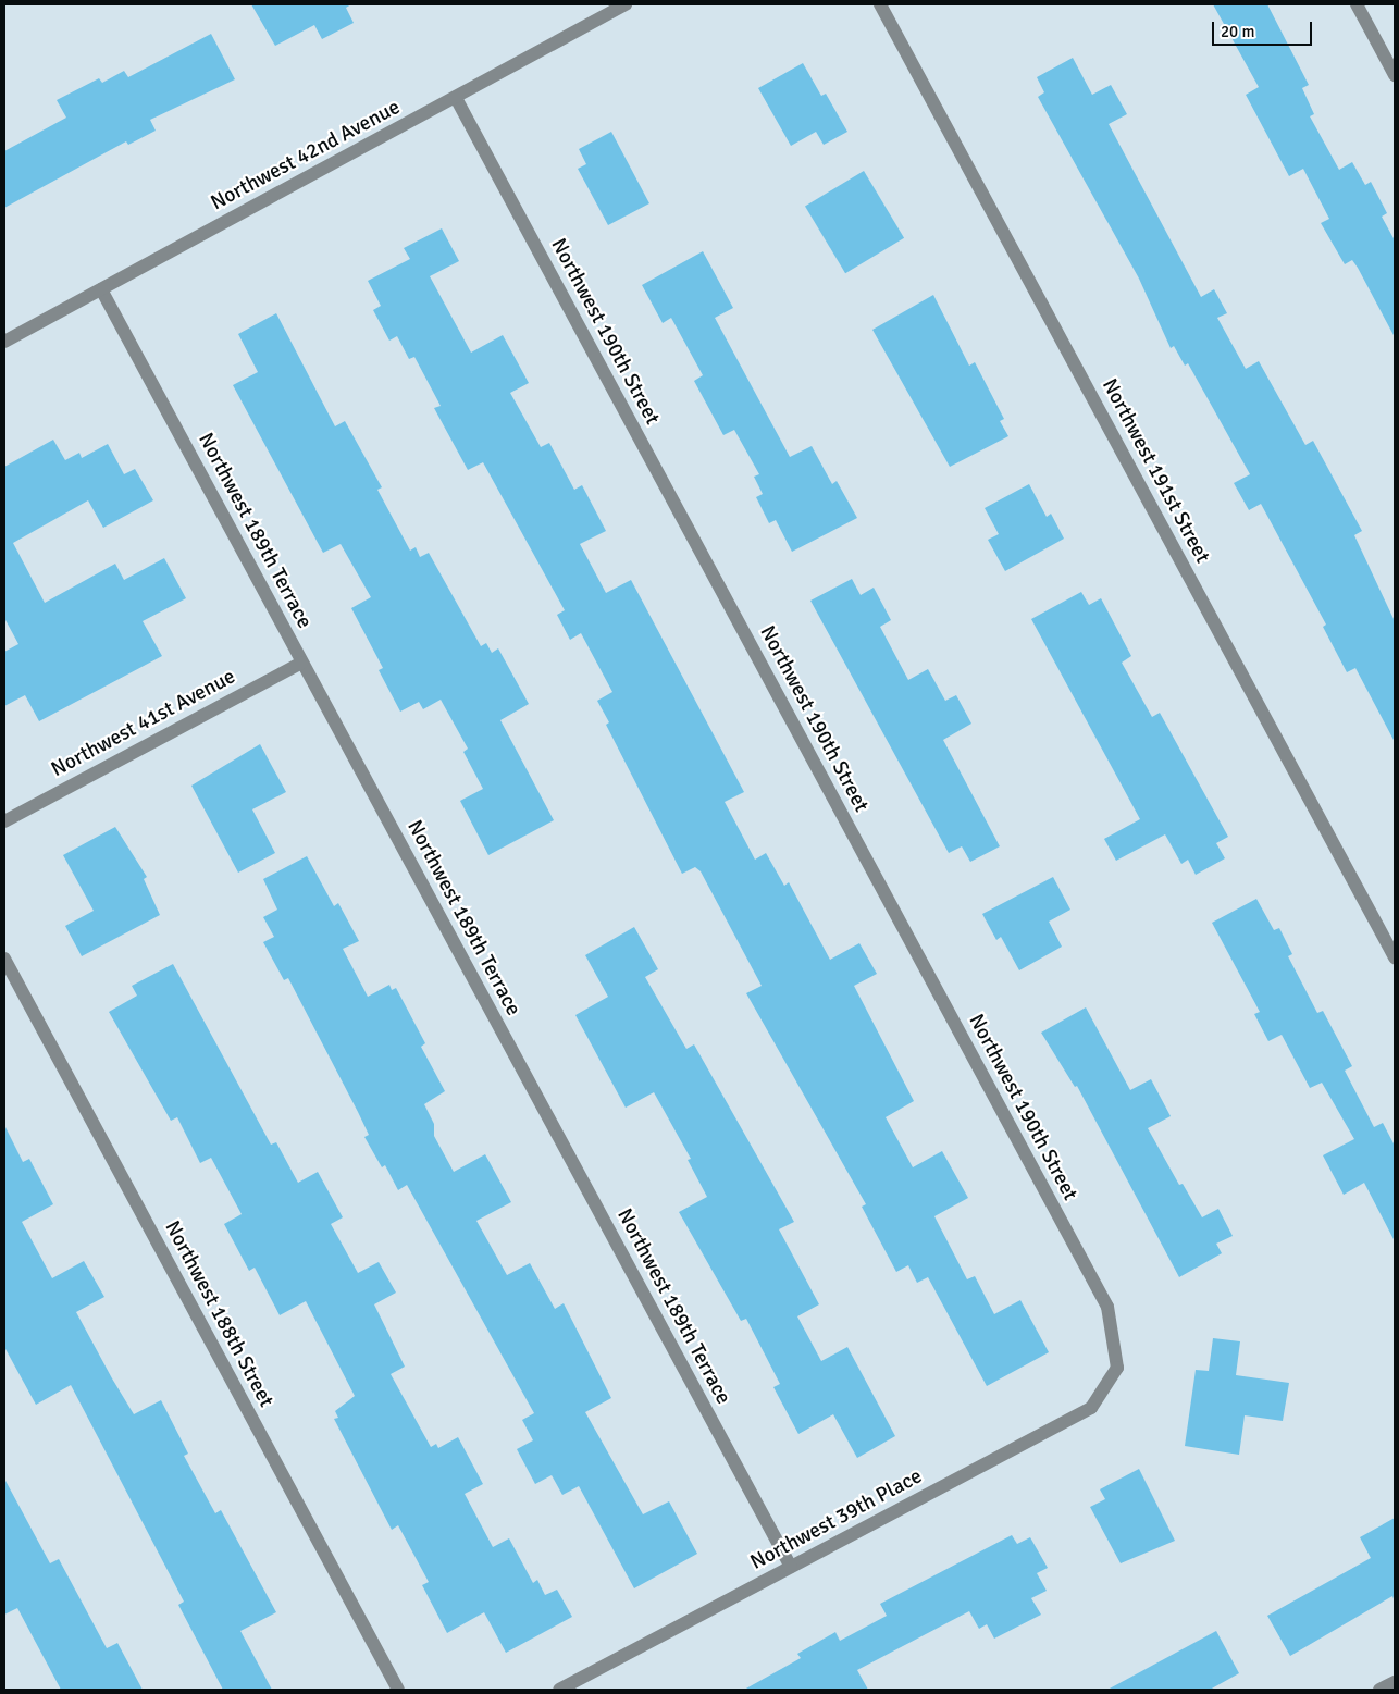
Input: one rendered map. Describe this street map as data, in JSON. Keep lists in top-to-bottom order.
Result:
{
  "streets": {
    "street": [
      "Northwest 42nd Avenue",
      "Northwest 190th Street",
      "Northwest 191st Street",
      "Northwest 189th Terrace",
      "Northwest 41st Avenue",
      "Northwest 188th Street",
      "Northwest 39th Place"
    ]
  },
  "crossings": [
    ["Northwest 42nd Avenue", "Northwest 190th Street"],
    ["Northwest 42nd Avenue", "Northwest 189th Terrace"],
    ["Northwest 190th Street", "Northwest 39th Place"],
    ["Northwest 189th Terrace", "Northwest 41st Avenue"],
    ["Northwest 189th Terrace", "Northwest 39th Place"]
  ],
  "scale_bar": "20 m"
}
